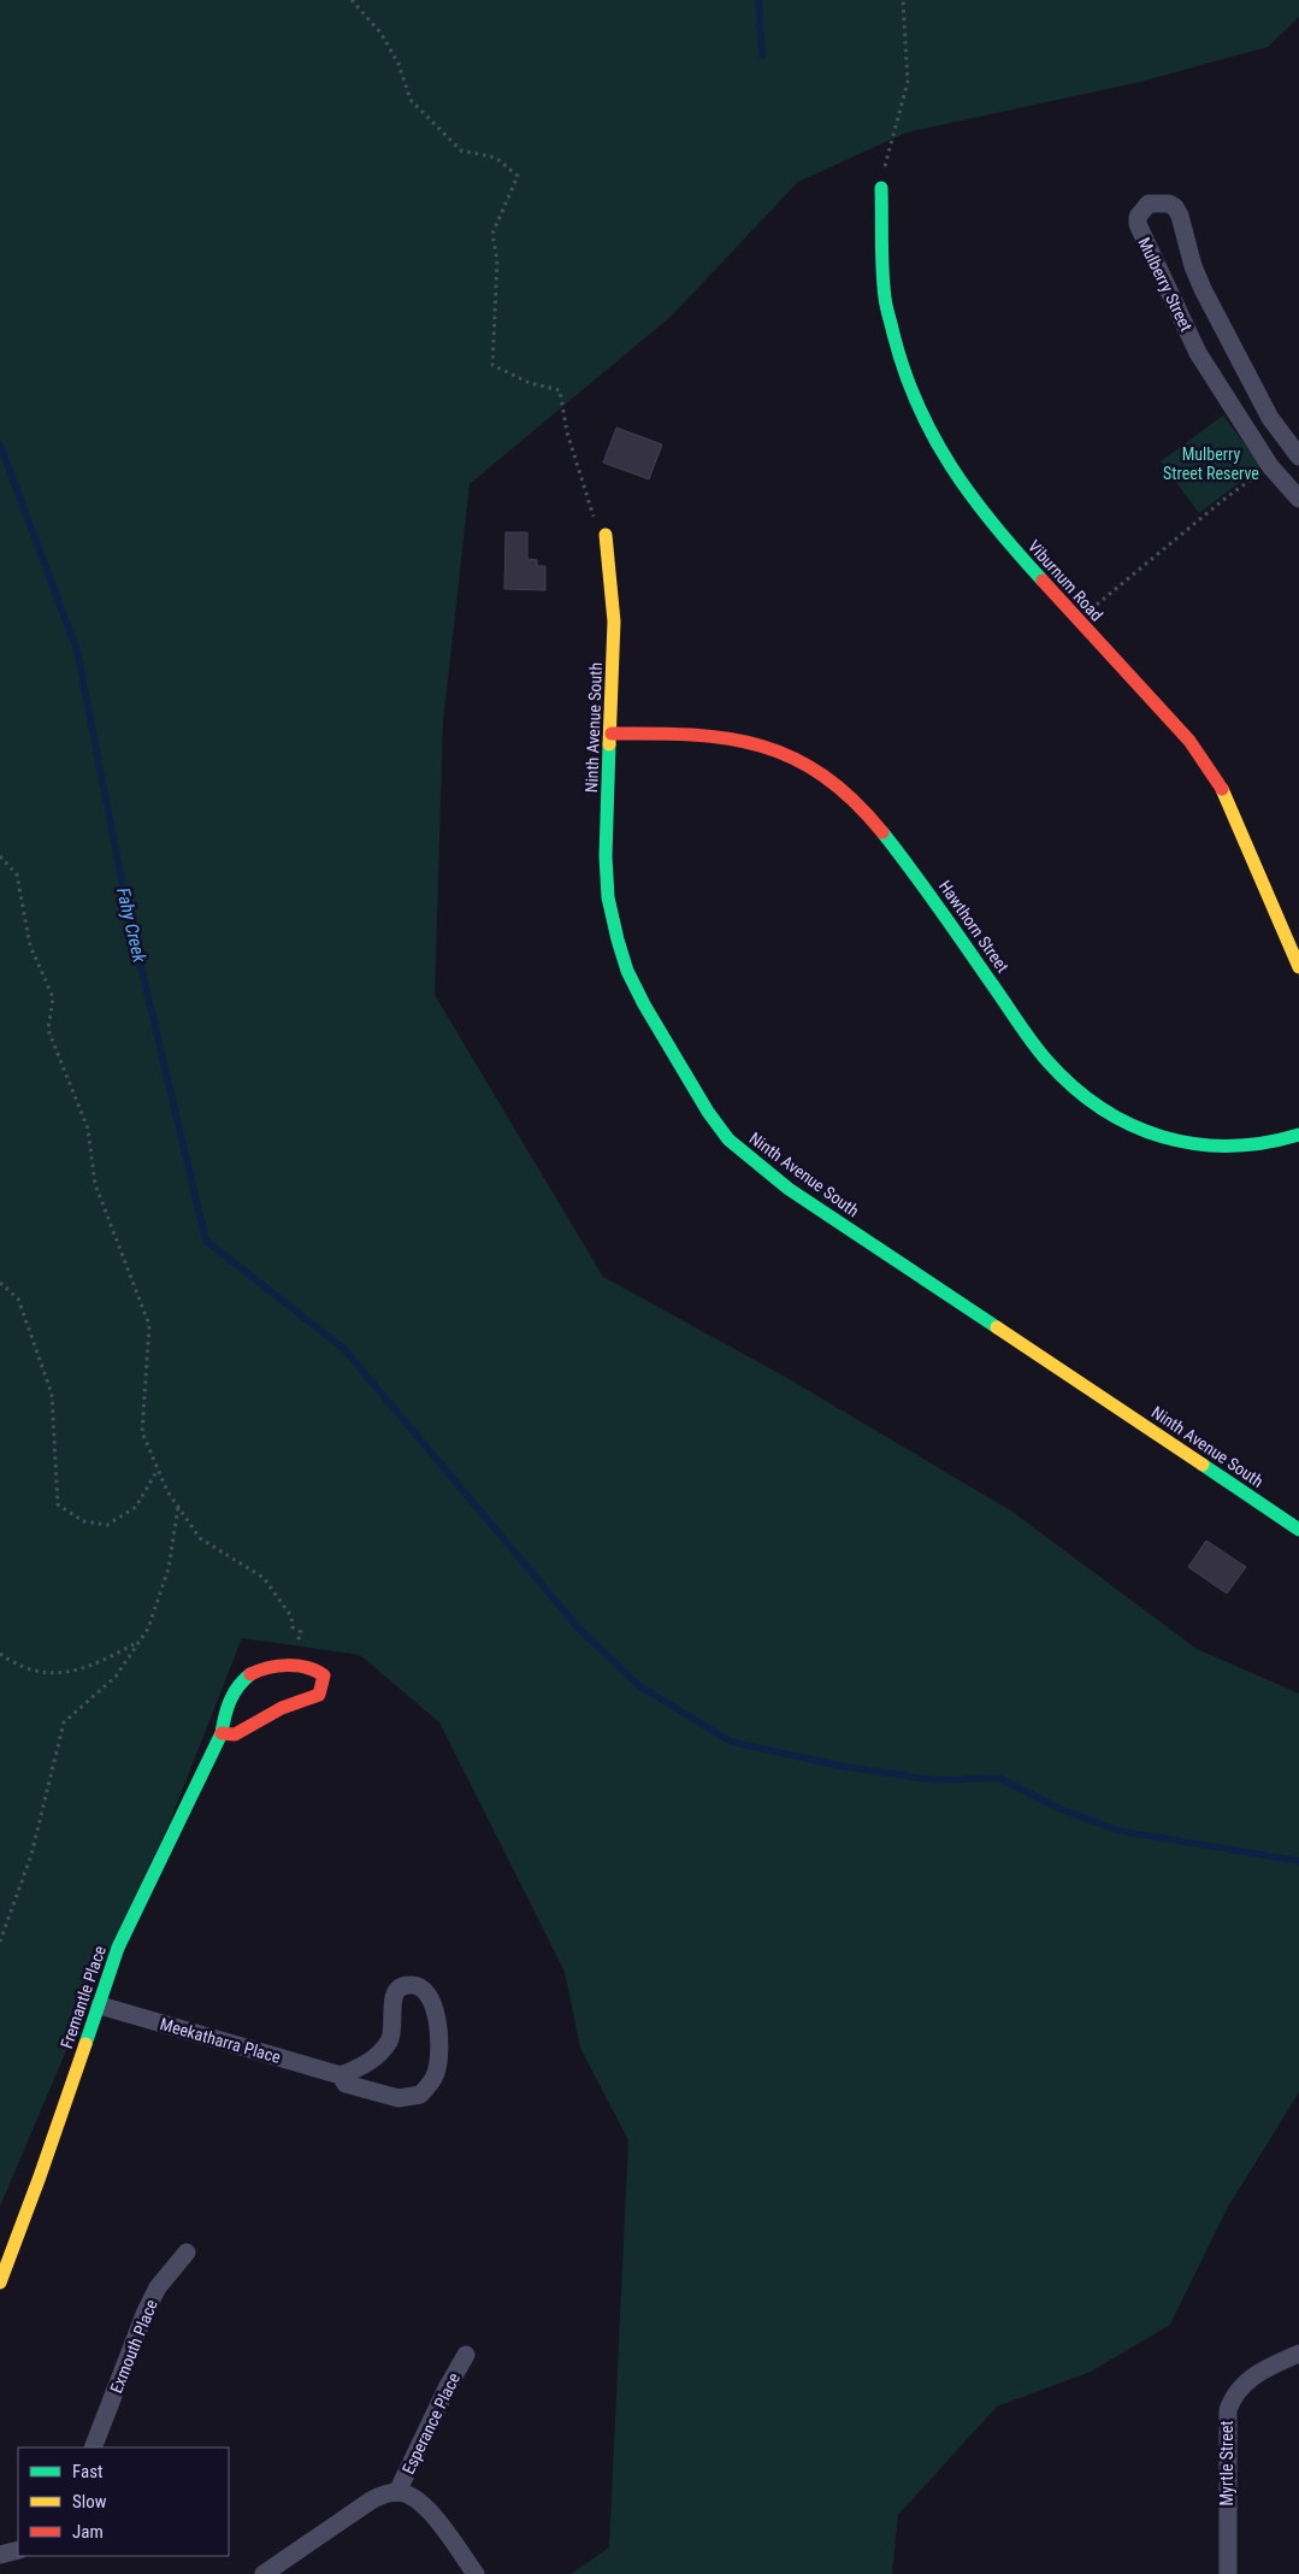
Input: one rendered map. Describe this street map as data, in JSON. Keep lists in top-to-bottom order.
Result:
{
  "streets": {
    "street": [
      "Mulberry Street",
      "Viburnum Road",
      "Ninth Avenue South",
      "Hawthorn Street",
      "Fremantle Place",
      "Meekatharra Place",
      "Exmouth Place",
      "Esperance Place",
      "Myrtle Street"
    ]
  },
  "crossings": [
    ["Ninth Avenue South", "Hawthorn Street"],
    ["Fremantle Place", "Meekatharra Place"]
  ],
  "water": ["Fahy Creek"],
  "parks": ["Mulberry Street Reserve"],
  "legend": ["Fast", "Slow", "Jam"]
}
